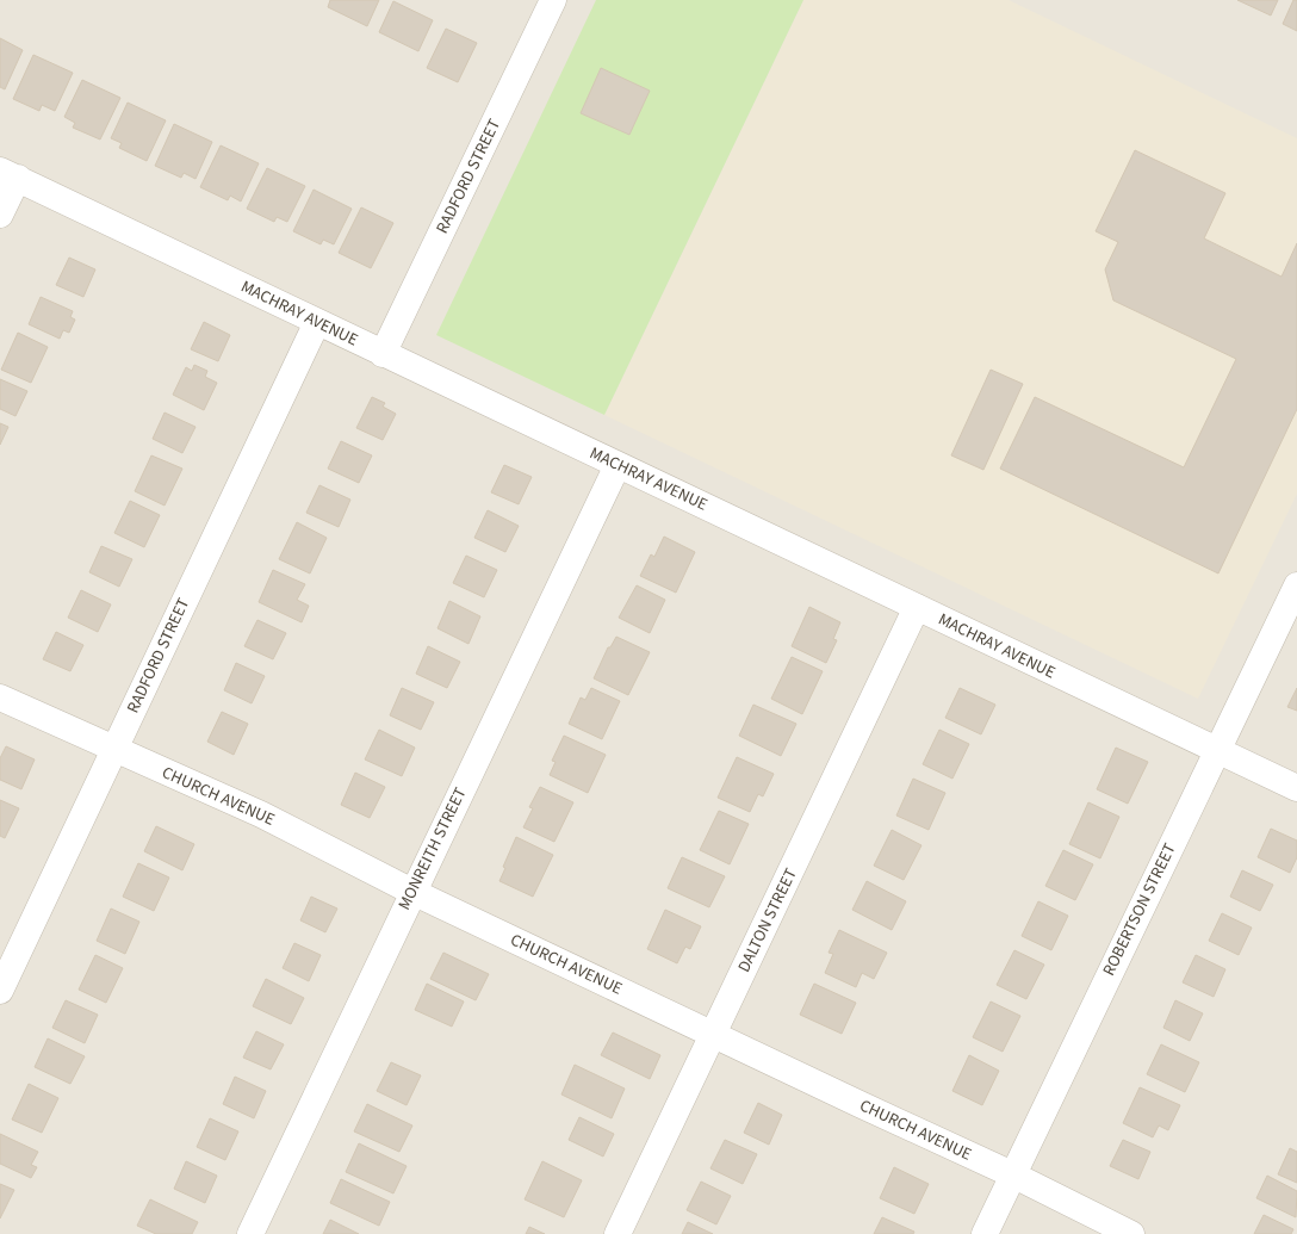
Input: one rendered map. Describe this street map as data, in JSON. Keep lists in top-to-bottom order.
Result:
{
  "streets": {
    "street": [
      "RADFORD STREET",
      "MACHRAY AVENUE",
      "CHURCH AVENUE",
      "MONREITH STREET",
      "ROBERTSON STREET",
      "DALTON STREET"
    ]
  },
  "crossings": [
    ["RADFORD STREET", "MACHRAY AVENUE"],
    ["RADFORD STREET", "CHURCH AVENUE"],
    ["MACHRAY AVENUE", "MONREITH STREET"],
    ["MACHRAY AVENUE", "ROBERTSON STREET"],
    ["MACHRAY AVENUE", "DALTON STREET"],
    ["CHURCH AVENUE", "MONREITH STREET"],
    ["CHURCH AVENUE", "ROBERTSON STREET"],
    ["CHURCH AVENUE", "DALTON STREET"]
  ]
}
